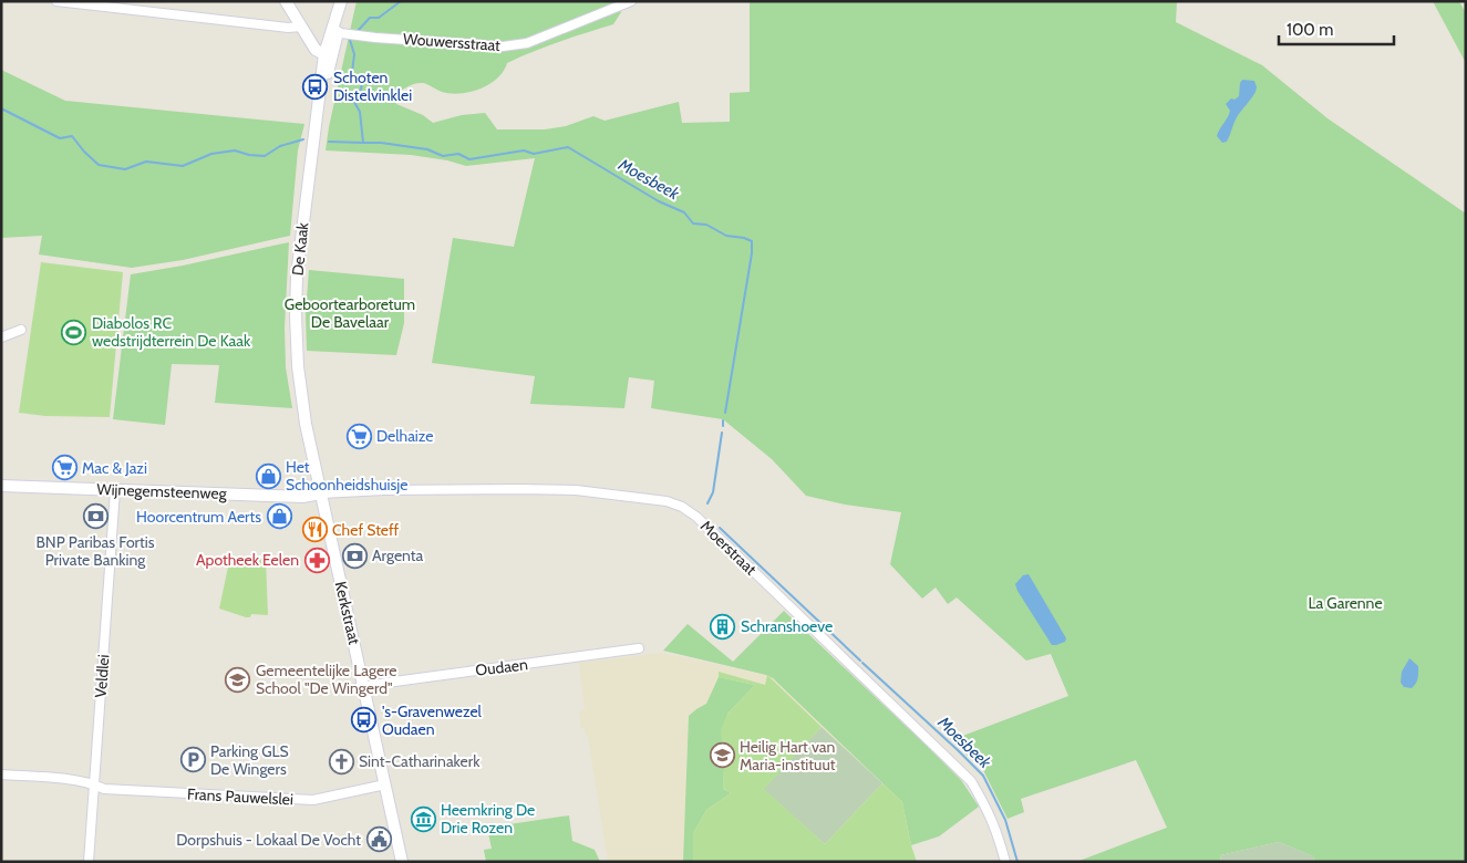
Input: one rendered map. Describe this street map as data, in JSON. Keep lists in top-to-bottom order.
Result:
{
  "streets": {
    "main road": ["De Kaak", "Wijnegemsteenweg", "Kerkstraat"],
    "street": [
      "Wouwersstraat",
      "Moerstraat",
      "Oudaen",
      "Veldlei",
      "Frans Pauwelslei"
    ]
  },
  "crossings": [
    ["De Kaak", "Wijnegemsteenweg"],
    ["De Kaak", "Moerstraat"],
    ["De Kaak", "Kerkstraat"],
    ["Wijnegemsteenweg", "Moerstraat"],
    ["Wijnegemsteenweg", "Kerkstraat"],
    ["Wijnegemsteenweg", "Veldlei"],
    ["Moerstraat", "Kerkstraat"],
    ["Kerkstraat", "Oudaen"],
    ["Kerkstraat", "Frans Pauwelslei"],
    ["Veldlei", "Frans Pauwelslei"]
  ],
  "water": ["Moesbeek"],
  "parks": ["Geboortearboretum De Bavelaar", "La Garenne"],
  "places": {
    "bus stop": ["Schoten Distelvinklei", "'s-Gravenwezel Oudaen"],
    "sports": ["Diabolos RC wedstrijdterrein De Kaak"],
    "supermarket": ["Delhaize", "Mac & Jazi"],
    "shop": ["Het Schoonheidshuisje", "Hoorcentrum Aerts"],
    "bank": ["BNP Paribas Fortis Private Banking", "Argenta"],
    "restaurant": ["Chef Steff"],
    "pharmacy": ["Apotheek Eelen"],
    "building": ["Schranshoeve"],
    "school or university": ["Gemeentelijke Lagere School \"De Wingerd\"", "Heilig Hart van Maria-instituut"],
    "parking": ["Parking GLS De Wingers"],
    "church": ["Sint-Catharinakerk"],
    "museum": ["Heemkring De Drie Rozen"],
    "public building": ["Dorpshuis - Lokaal De Vocht"]
  },
  "scale_bar": "100 m"
}
